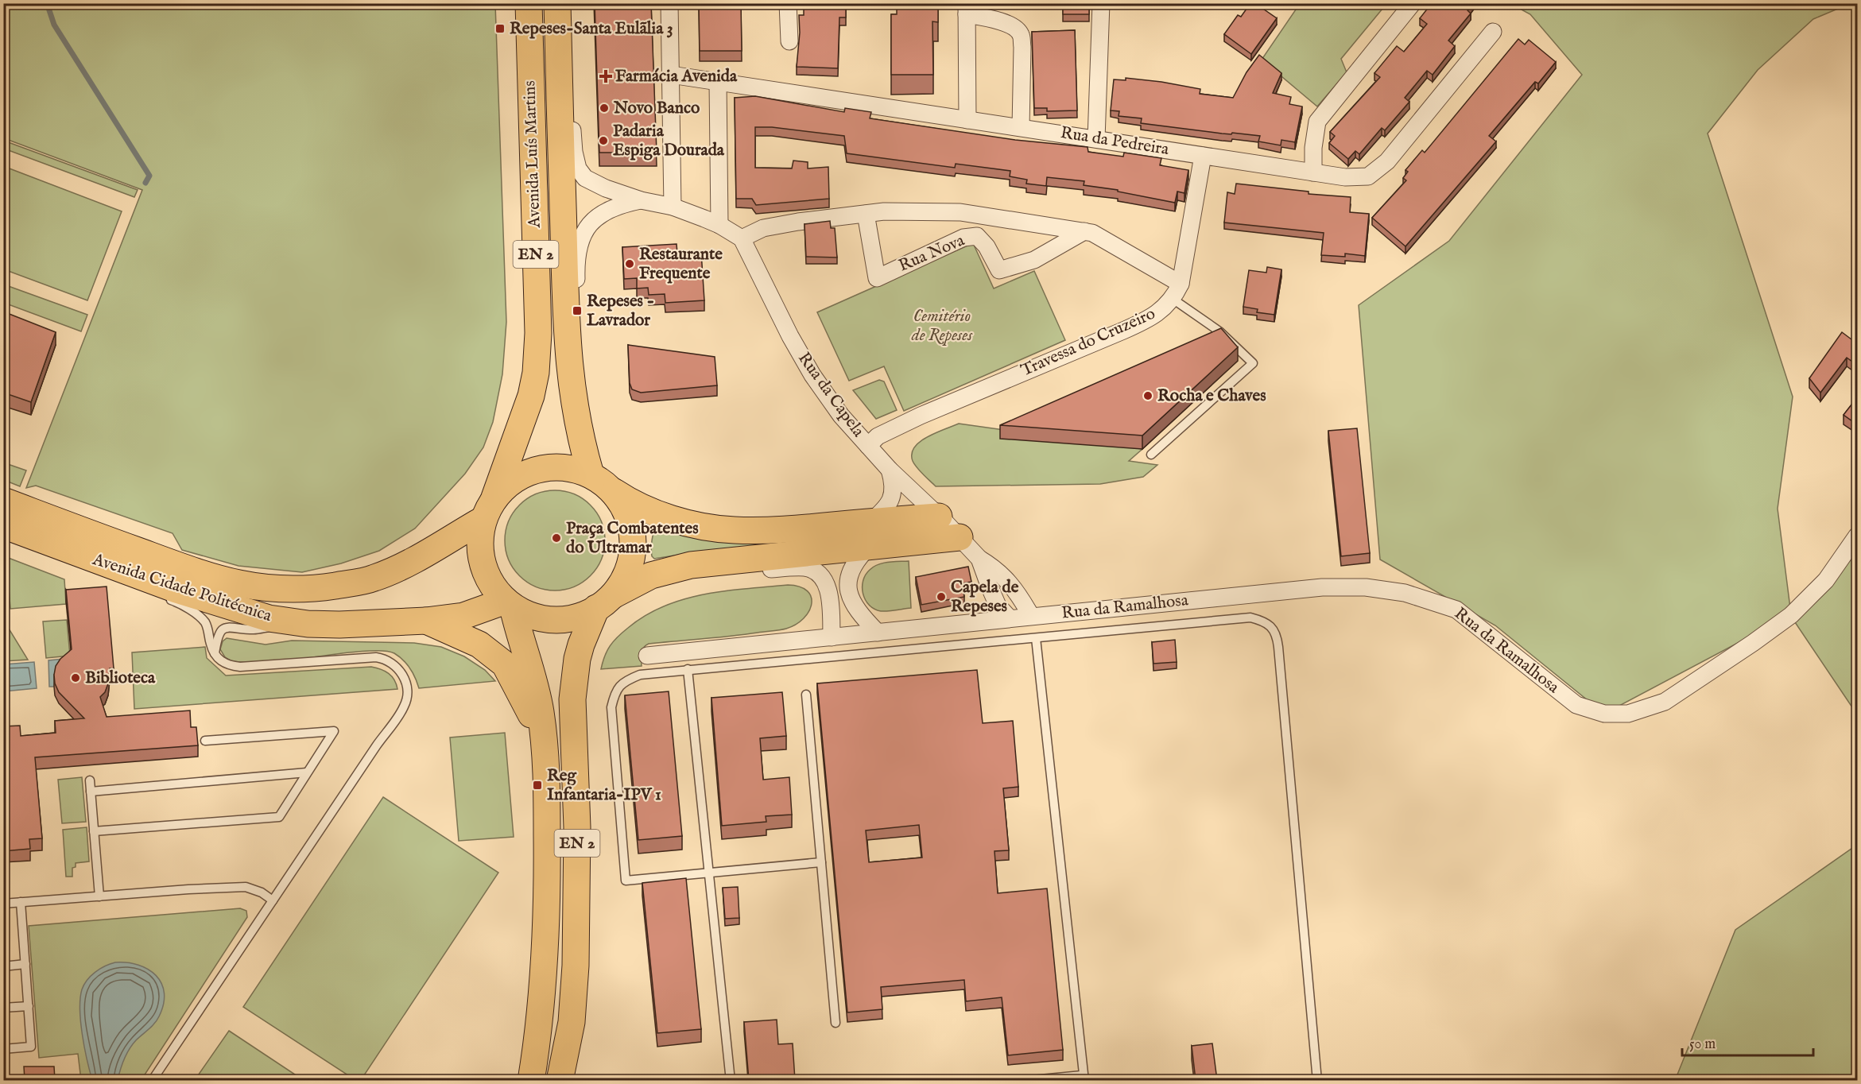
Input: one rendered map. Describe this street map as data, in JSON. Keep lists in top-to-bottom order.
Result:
{
  "streets": {
    "main road": ["Avenida Luís Martins", "EN 2", "Avenida Cidade Politécnica"],
    "street": [
      "Rua da Pedreira",
      "Rua Nova",
      "Travessa do Cruzeiro",
      "Rua da Capela",
      "Rua da Ramalhosa"
    ]
  },
  "crossings": [
    ["Rua da Pedreira", "Travessa do Cruzeiro"],
    ["Avenida Luís Martins", "EN 2"],
    ["Avenida Luís Martins", "Avenida Cidade Politécnica"],
    ["Rua Nova", "Travessa do Cruzeiro"],
    ["Rua Nova", "Rua da Capela"],
    ["EN 2", "Avenida Cidade Politécnica"],
    ["Travessa do Cruzeiro", "Rua da Capela"],
    ["Rua da Capela", "Rua da Ramalhosa"]
  ],
  "parks": ["Cemitério de Repeses"],
  "places": {
    "transit": ["Repeses-Santa Eulãlia 3", "Repeses - Lavrador", "Reg Infantaria-IPV 1"],
    "health": ["Farmácia Avenida"],
    "other": [
      "Novo Banco",
      "Padaria Espiga Dourada",
      "Restaurante Frequente",
      "Rocha e Chaves",
      "Praça Combatentes do Ultramar",
      "Capela de Repeses",
      "Biblioteca"
    ]
  },
  "scale_bar": "50 m"
}
